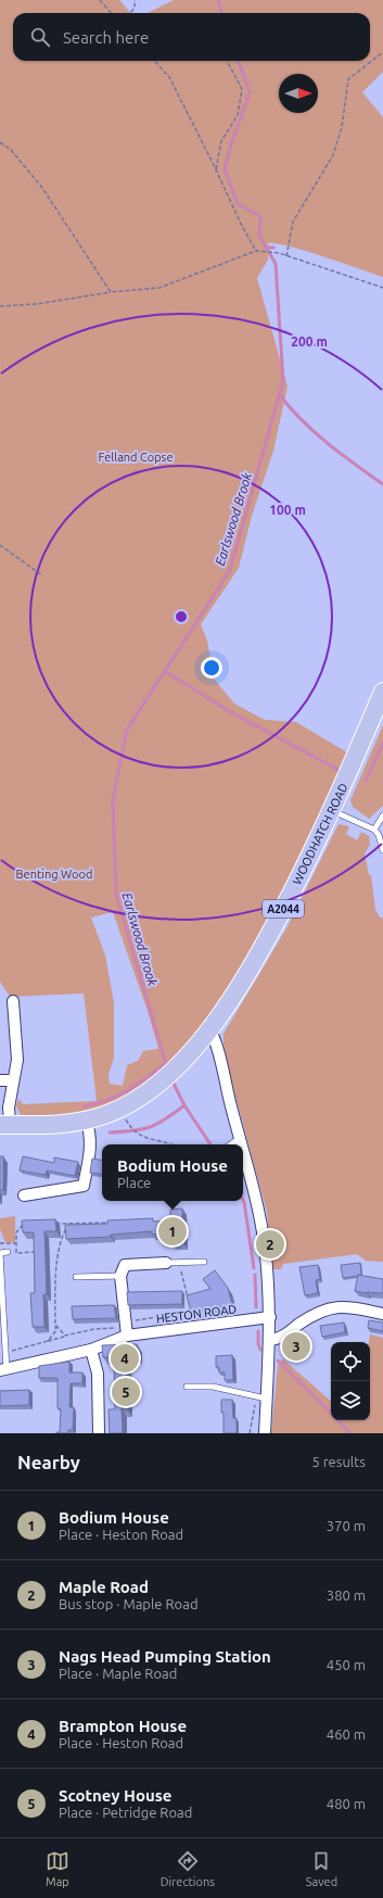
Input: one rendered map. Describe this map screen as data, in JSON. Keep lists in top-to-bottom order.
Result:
{
  "streets": {
    "main road": ["WOODHATCH ROAD", "A2044"],
    "street": ["HESTON ROAD"]
  },
  "water": ["Earlswood Brook"],
  "parks": ["Felland Copse", "Benting Wood"],
  "north": "right",
  "page": {
    "search": "Search here",
    "popup": ["Bodium House", "Place"],
    "pins": [
      "1",
      "2",
      "3",
      "4",
      "5"
    ],
    "heading": ["Nearby", "5 results"],
    "list": [
      {
        "mark": "1",
        "name": "Bodium House",
        "note": "Place · Heston Road",
        "value": "370 m"
      },
      {
        "mark": "2",
        "name": "Maple Road",
        "note": "Bus stop · Maple Road",
        "value": "380 m"
      },
      {
        "mark": "3",
        "name": "Nags Head Pumping Station",
        "note": "Place · Maple Road",
        "value": "450 m"
      },
      {
        "mark": "4",
        "name": "Brampton House",
        "note": "Place · Heston Road",
        "value": "460 m"
      },
      {
        "mark": "5",
        "name": "Scotney House",
        "note": "Place · Petridge Road",
        "value": "480 m"
      }
    ],
    "nav": ["Map", "Directions", "Saved"]
  },
  "rings": ["200 m", "100 m"]
}
